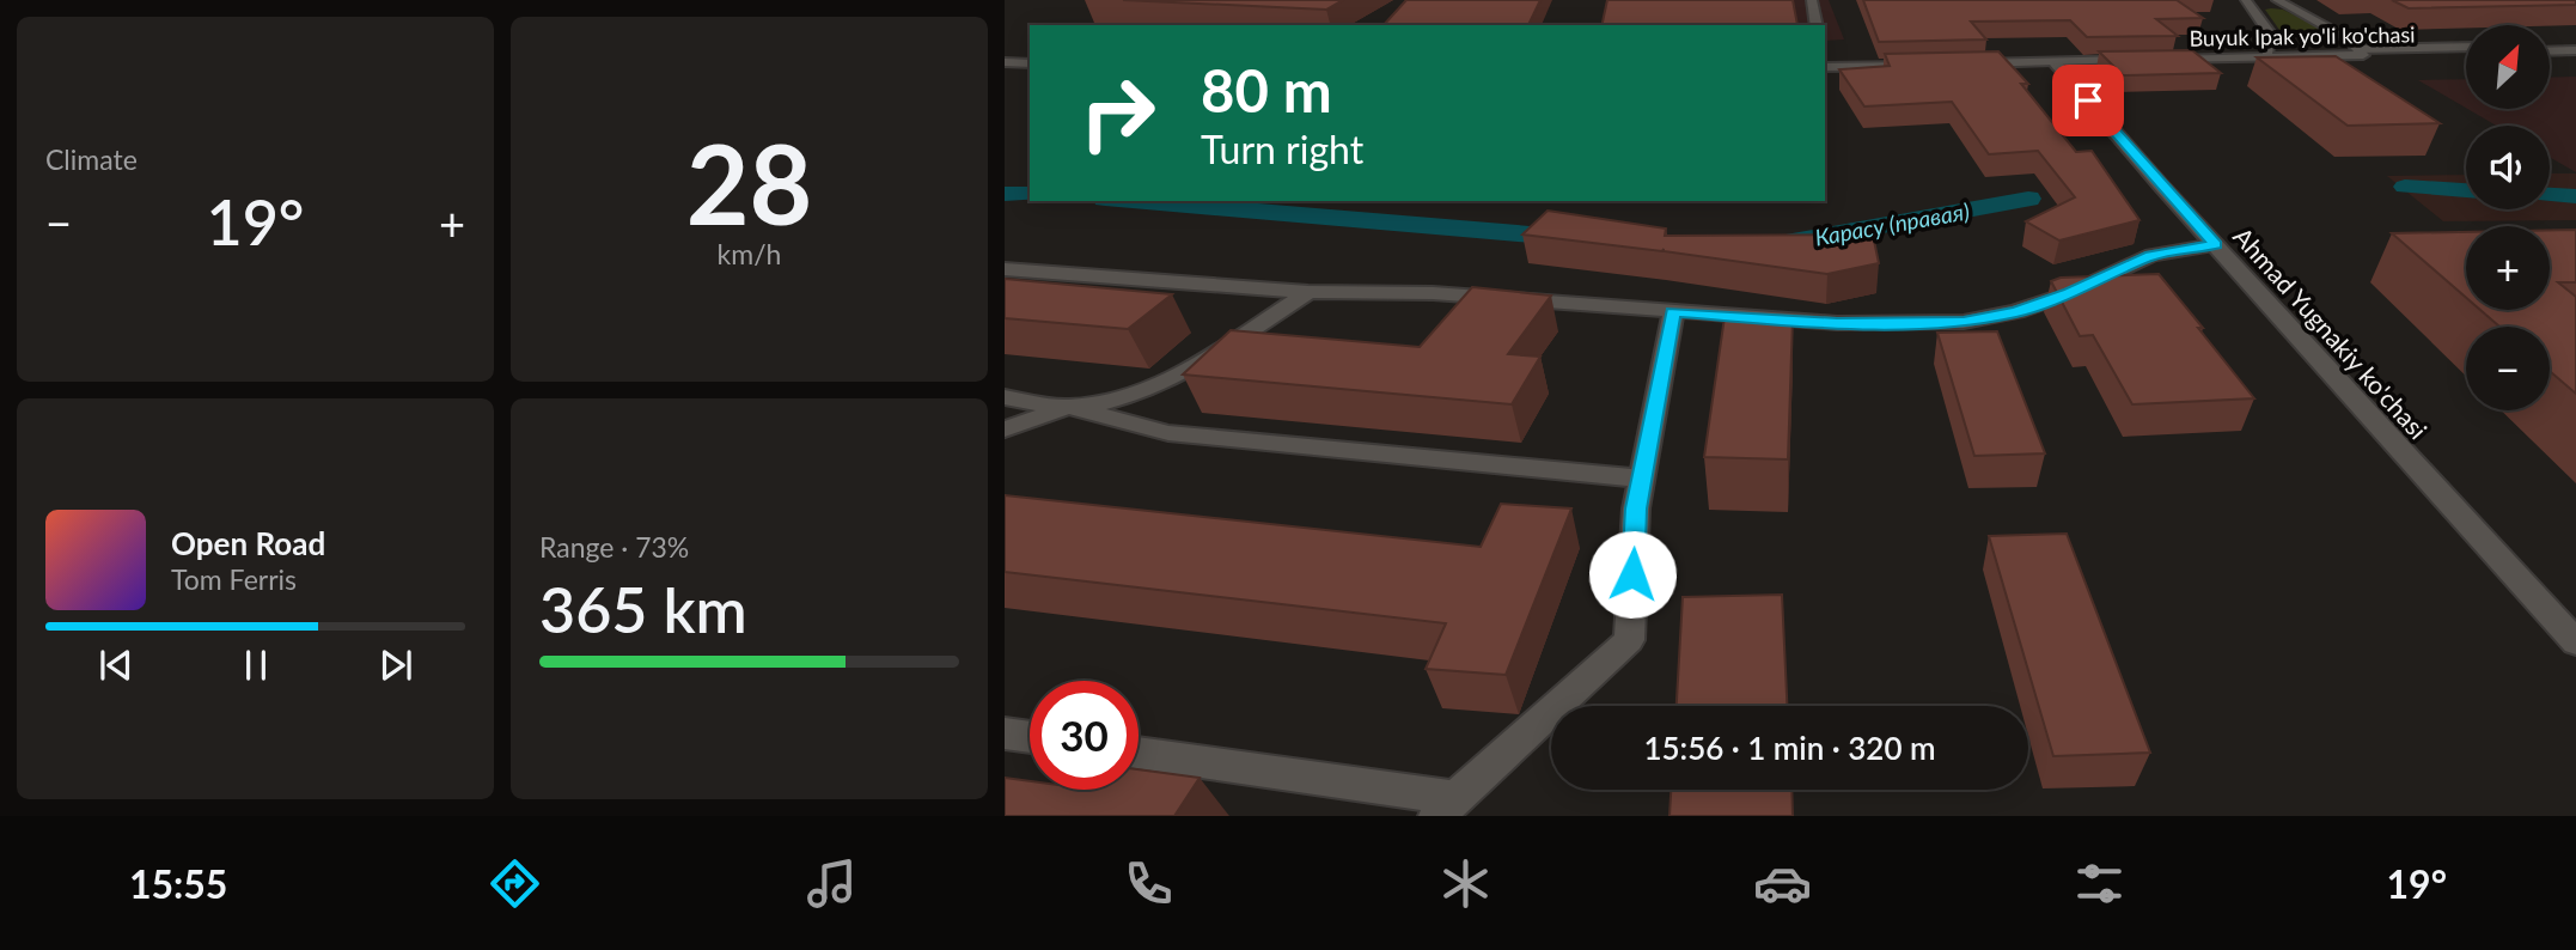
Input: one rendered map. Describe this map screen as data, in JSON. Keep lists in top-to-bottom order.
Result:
{
  "streets": {
    "street": ["Buyuk Ipak yo'li ko'chasi", "Ahmad Yugnakiy ko'chasi"]
  },
  "crossings": [
    ["Buyuk Ipak yo'li ko'chasi", "Ahmad Yugnakiy ko'chasi"]
  ],
  "water": ["Карасу (правая)"],
  "north": "top right",
  "page": {
    "tile": [
      "Climate",
      ["28", "km/h"],
      ["Range · 73%", "365 km"]
    ],
    "map_buttons": ["+", "−"],
    "turn": ["80 m", "Turn right"],
    "heat": ["−", "19°", "+"],
    "song": ["Open Road", "Tom Ferris"],
    "limit": "30",
    "trip": "15:56 · 1 min · 320 m",
    "tabs": ["15:55", "19°"]
  }
}
